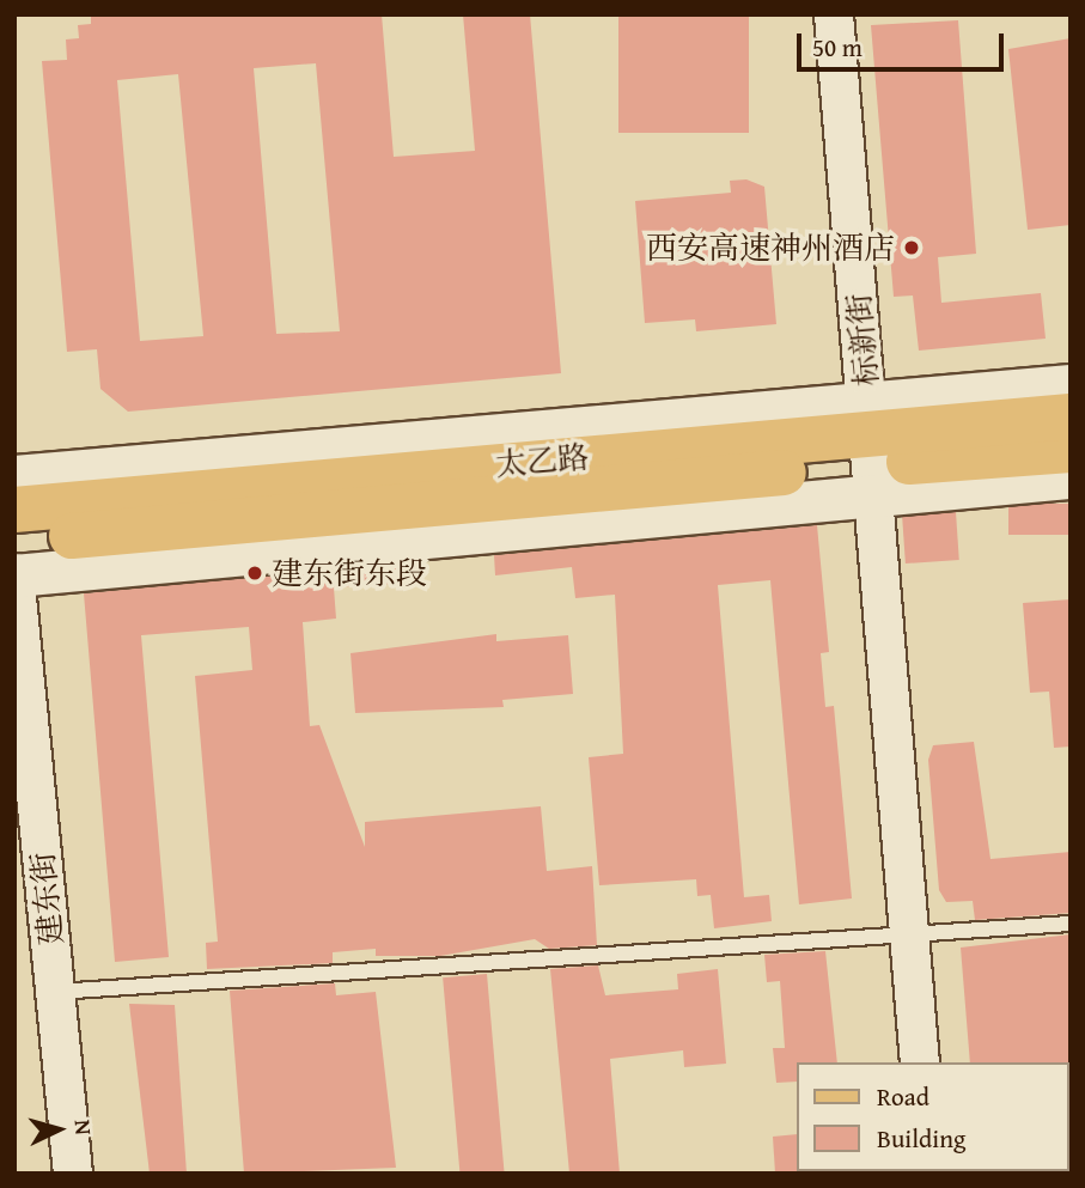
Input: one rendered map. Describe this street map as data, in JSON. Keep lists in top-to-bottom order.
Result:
{
  "streets": {
    "main road": ["太乙路"],
    "street": ["标新街", "建东街"]
  },
  "crossings": [
    ["标新街", "太乙路"]
  ],
  "places": ["西安高速神州酒店", "建东街东段"],
  "legend": ["Road", "Building"],
  "scale_bar": "50 m",
  "north": "right"
}
